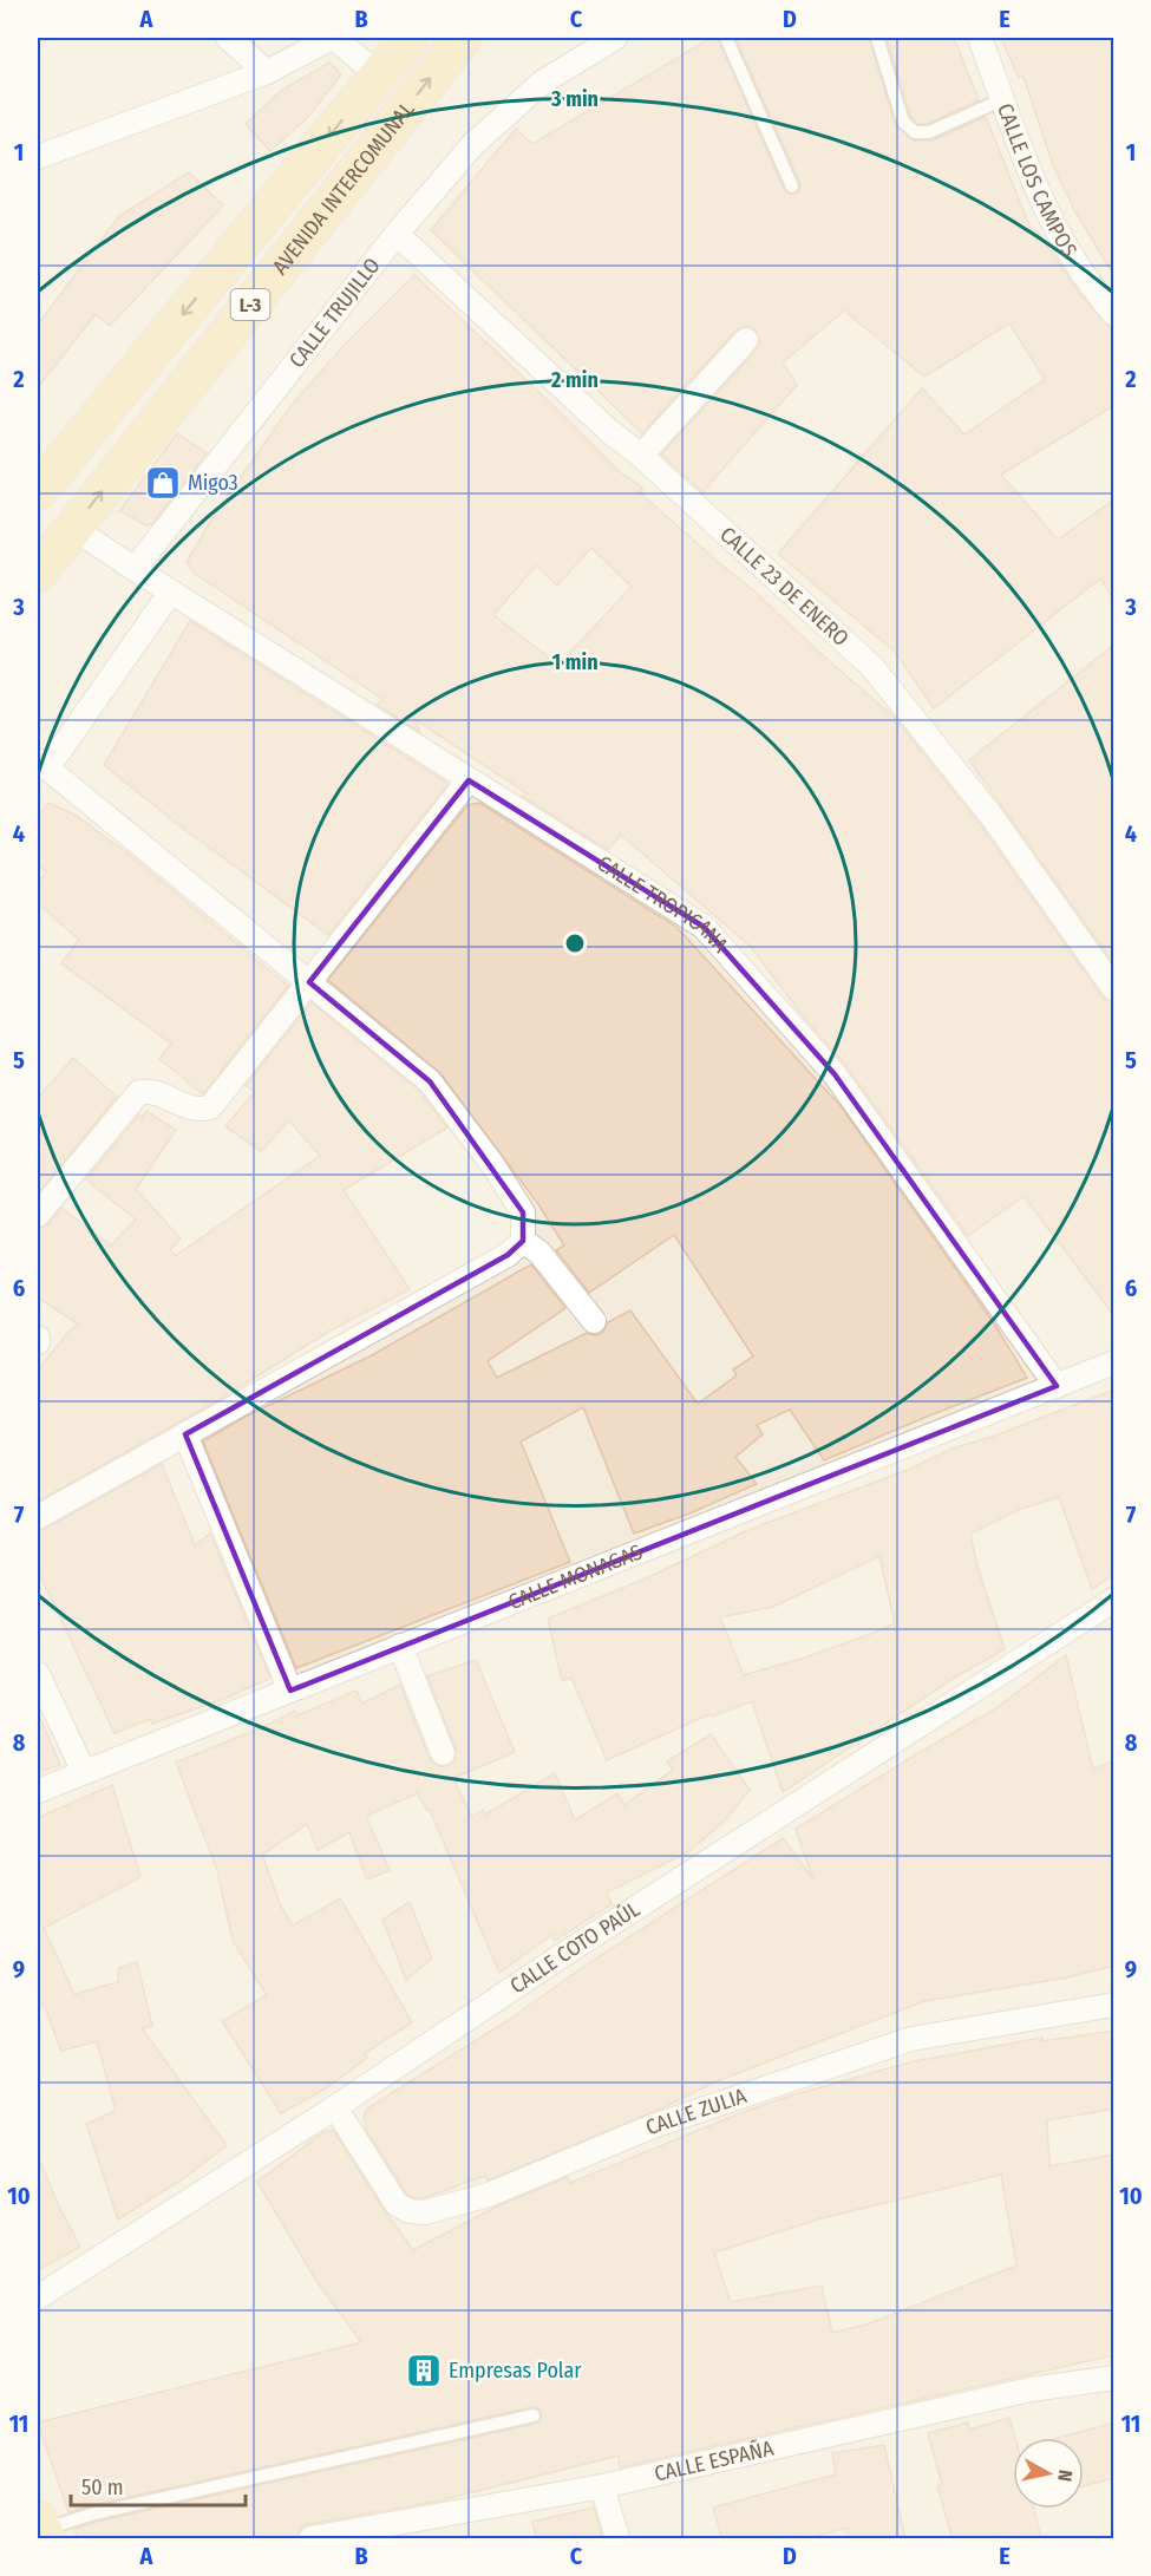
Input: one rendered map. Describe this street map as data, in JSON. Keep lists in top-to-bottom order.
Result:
{
  "streets": {
    "main road": ["AVENIDA INTERCOMUNAL", "L-3"],
    "street": [
      "CALLE LOS CAMPOS",
      "CALLE TRUJILLO",
      "CALLE 23 DE ENERO",
      "CALLE TROPICANA",
      "CALLE MONAGAS",
      "CALLE COTO PAÚL",
      "CALLE ZULIA",
      "CALLE ESPAÑA"
    ]
  },
  "crossings": [
    ["CALLE TRUJILLO", "CALLE 23 DE ENERO"],
    ["CALLE TRUJILLO", "CALLE TROPICANA"],
    ["CALLE TROPICANA", "CALLE MONAGAS"],
    ["CALLE COTO PAÚL", "CALLE ZULIA"]
  ],
  "places": {
    "shop": ["Migo3"],
    "building": ["Empresas Polar"]
  },
  "scale_bar": "50 m",
  "north": "right",
  "grid": {
    "columns": [
      "A",
      "B",
      "C",
      "D",
      "E"
    ],
    "rows": [
      "1",
      "2",
      "3",
      "4",
      "5",
      "6",
      "7",
      "8",
      "9",
      "10",
      "11"
    ]
  },
  "rings": ["3 min", "2 min", "1 min"]
}
